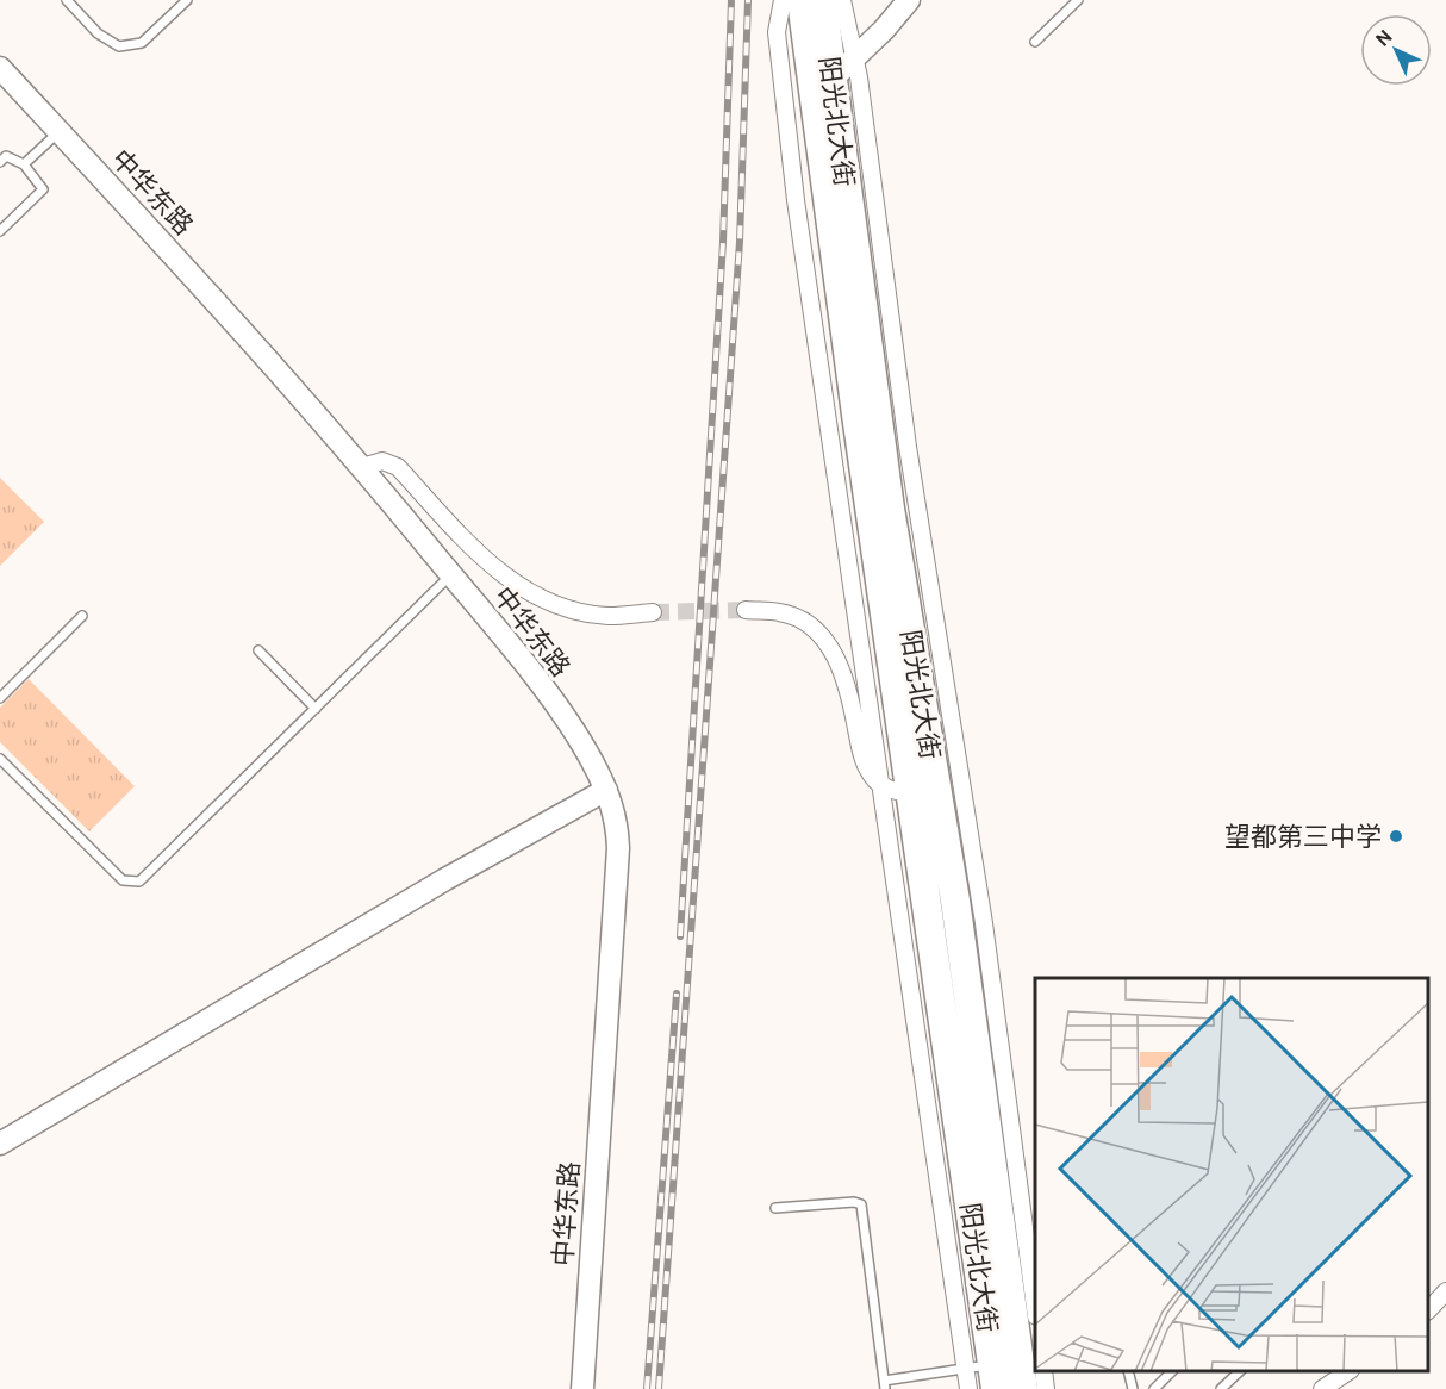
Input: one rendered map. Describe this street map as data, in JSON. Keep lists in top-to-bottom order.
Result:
{
  "streets": {
    "highway": ["阳光北大街"],
    "street": ["中华东路"]
  },
  "places": ["望都第三中学"],
  "north": "top left"
}
